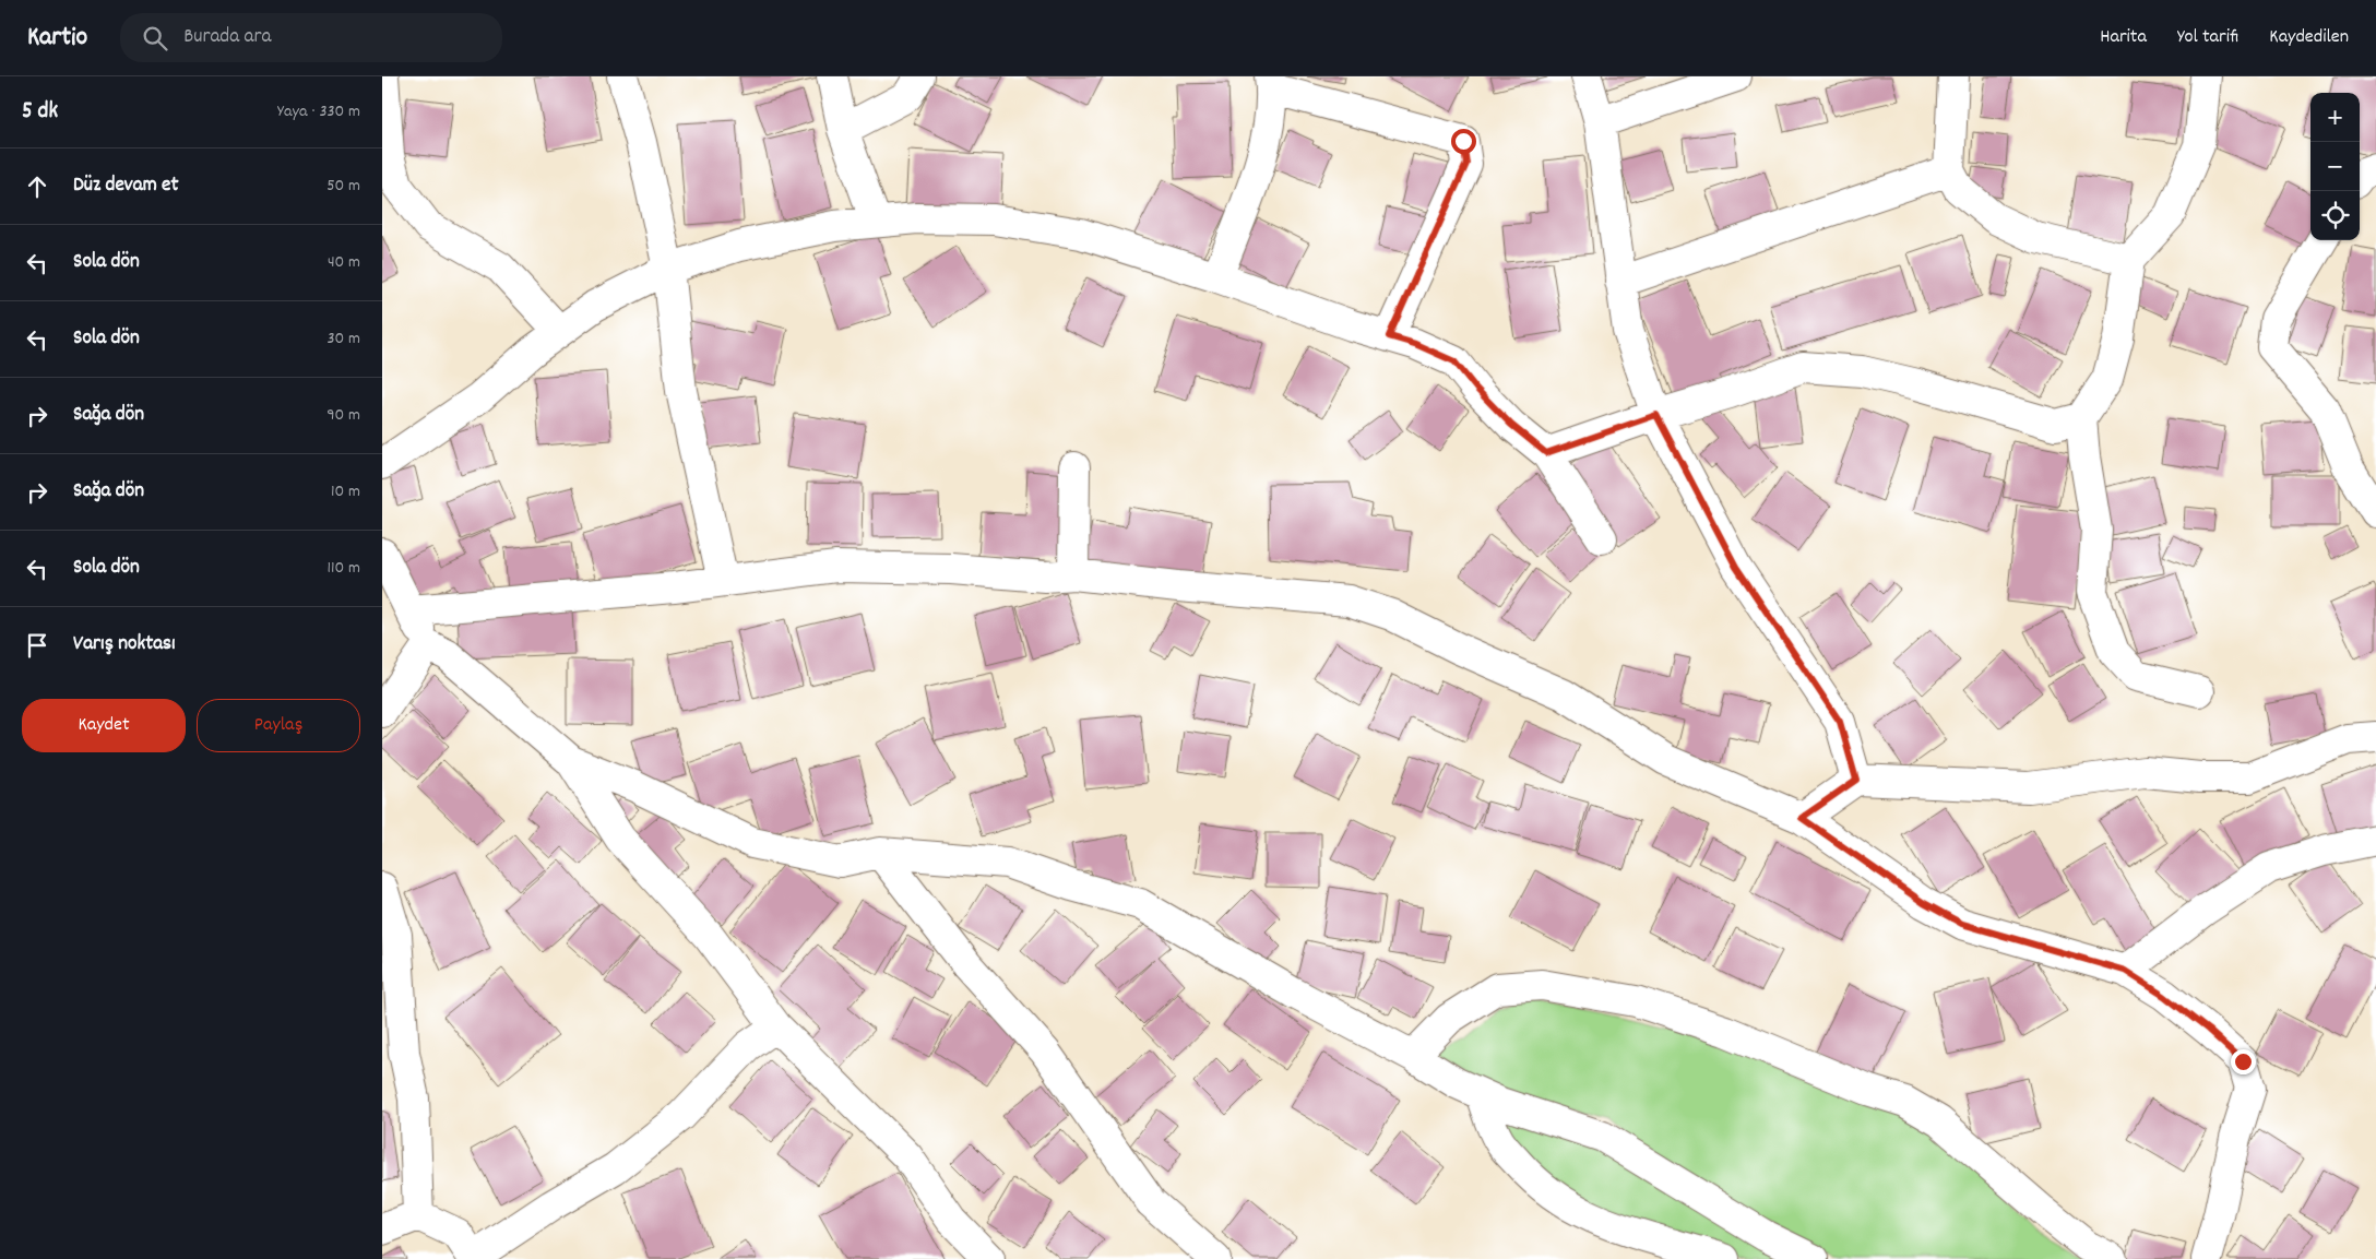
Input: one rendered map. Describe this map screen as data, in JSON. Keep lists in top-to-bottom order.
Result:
{
  "page": {
    "header": "Kartio",
    "search": "Burada ara",
    "nav": ["Harita", "Yol tarifi", "Kaydedilen"],
    "heading": ["5 dk", "Yaya · 330 m"],
    "map_buttons": ["+", "−"],
    "list": [
      ["Düz devam et", "50 m"],
      ["Sola dön", "40 m"],
      ["Sola dön", "30 m"],
      ["Sağa dön", "90 m"],
      ["Sağa dön", "10 m"],
      ["Sola dön", "110 m"],
      "Varış noktası"
    ],
    "buttons": ["Kaydet", "Paylaş"]
  }
}
